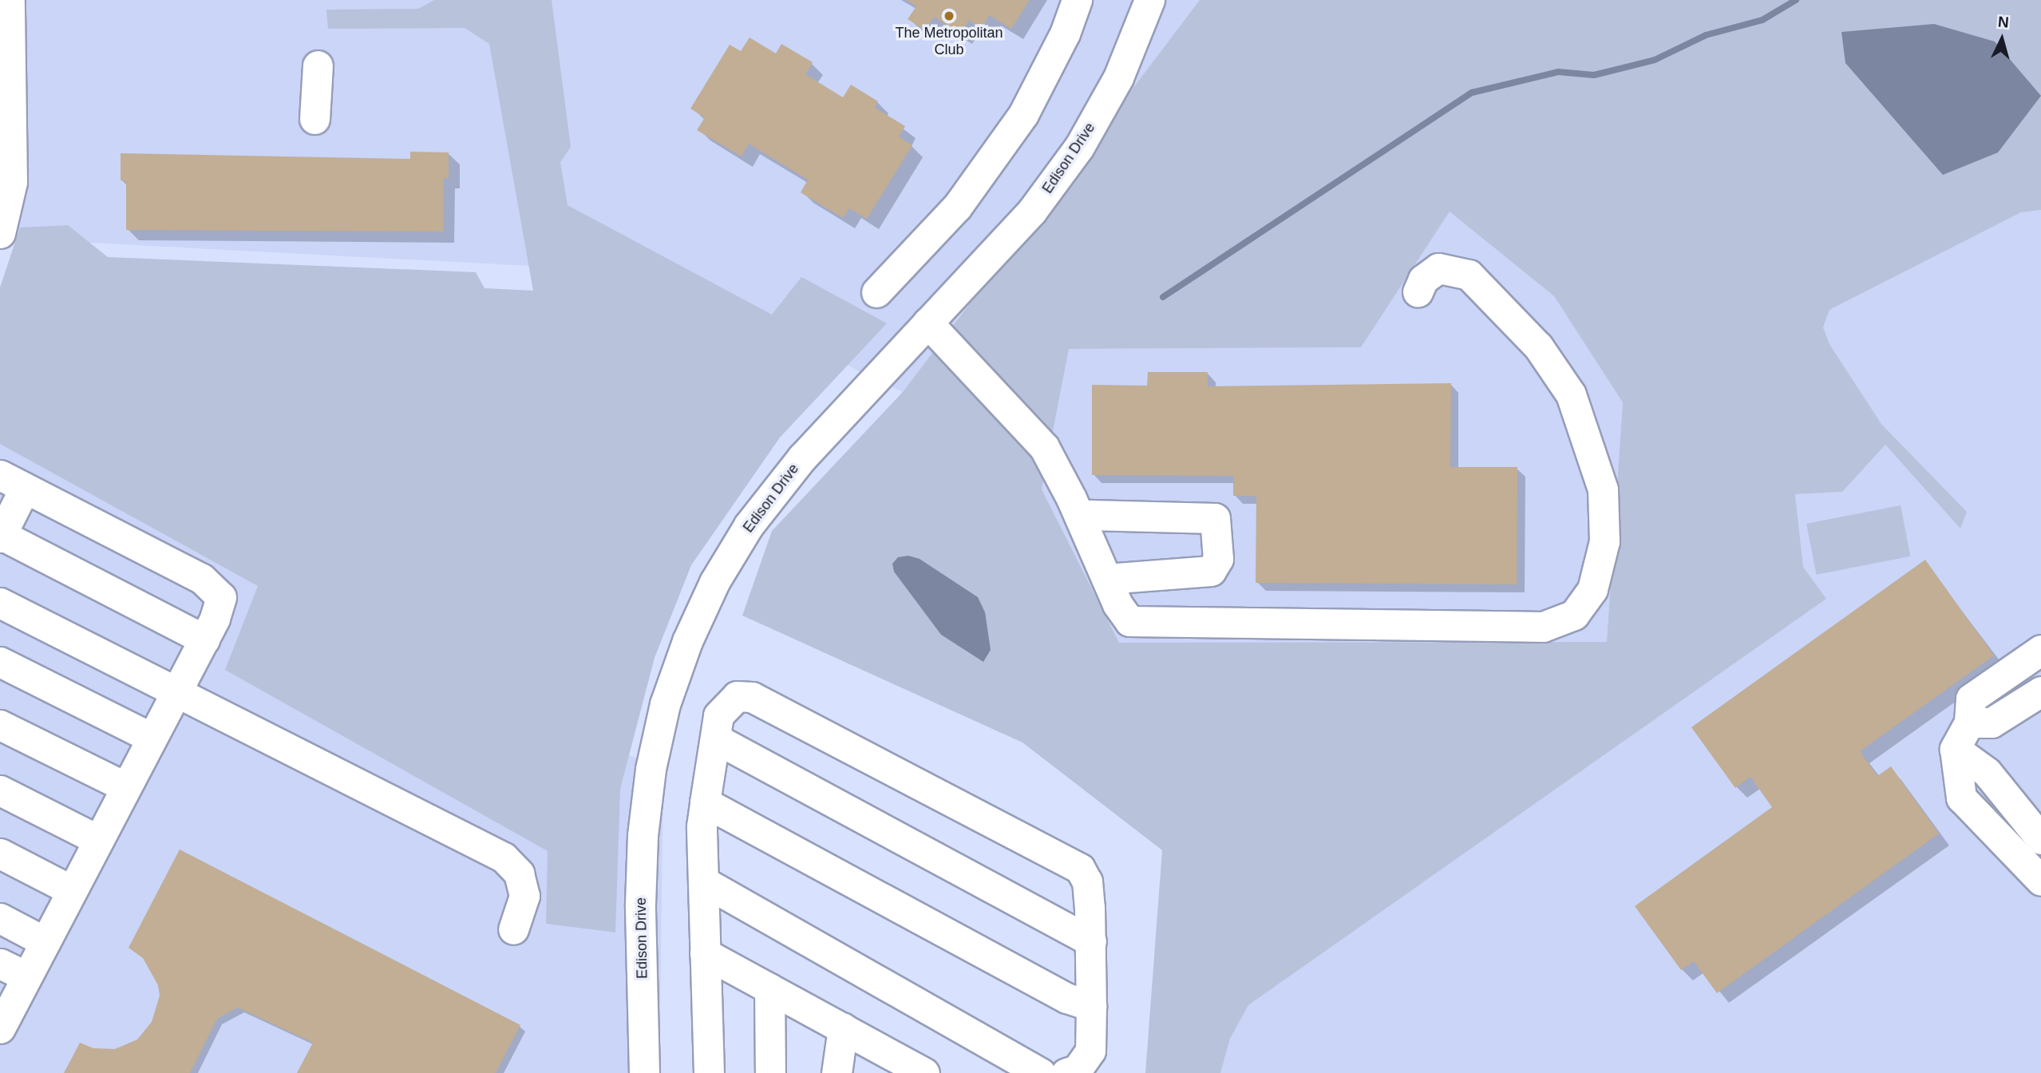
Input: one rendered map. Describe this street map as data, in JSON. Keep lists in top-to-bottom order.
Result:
{
  "streets": {
    "street": ["Edison Drive"]
  },
  "places": ["The Metropolitan Club"],
  "north": "top"
}
